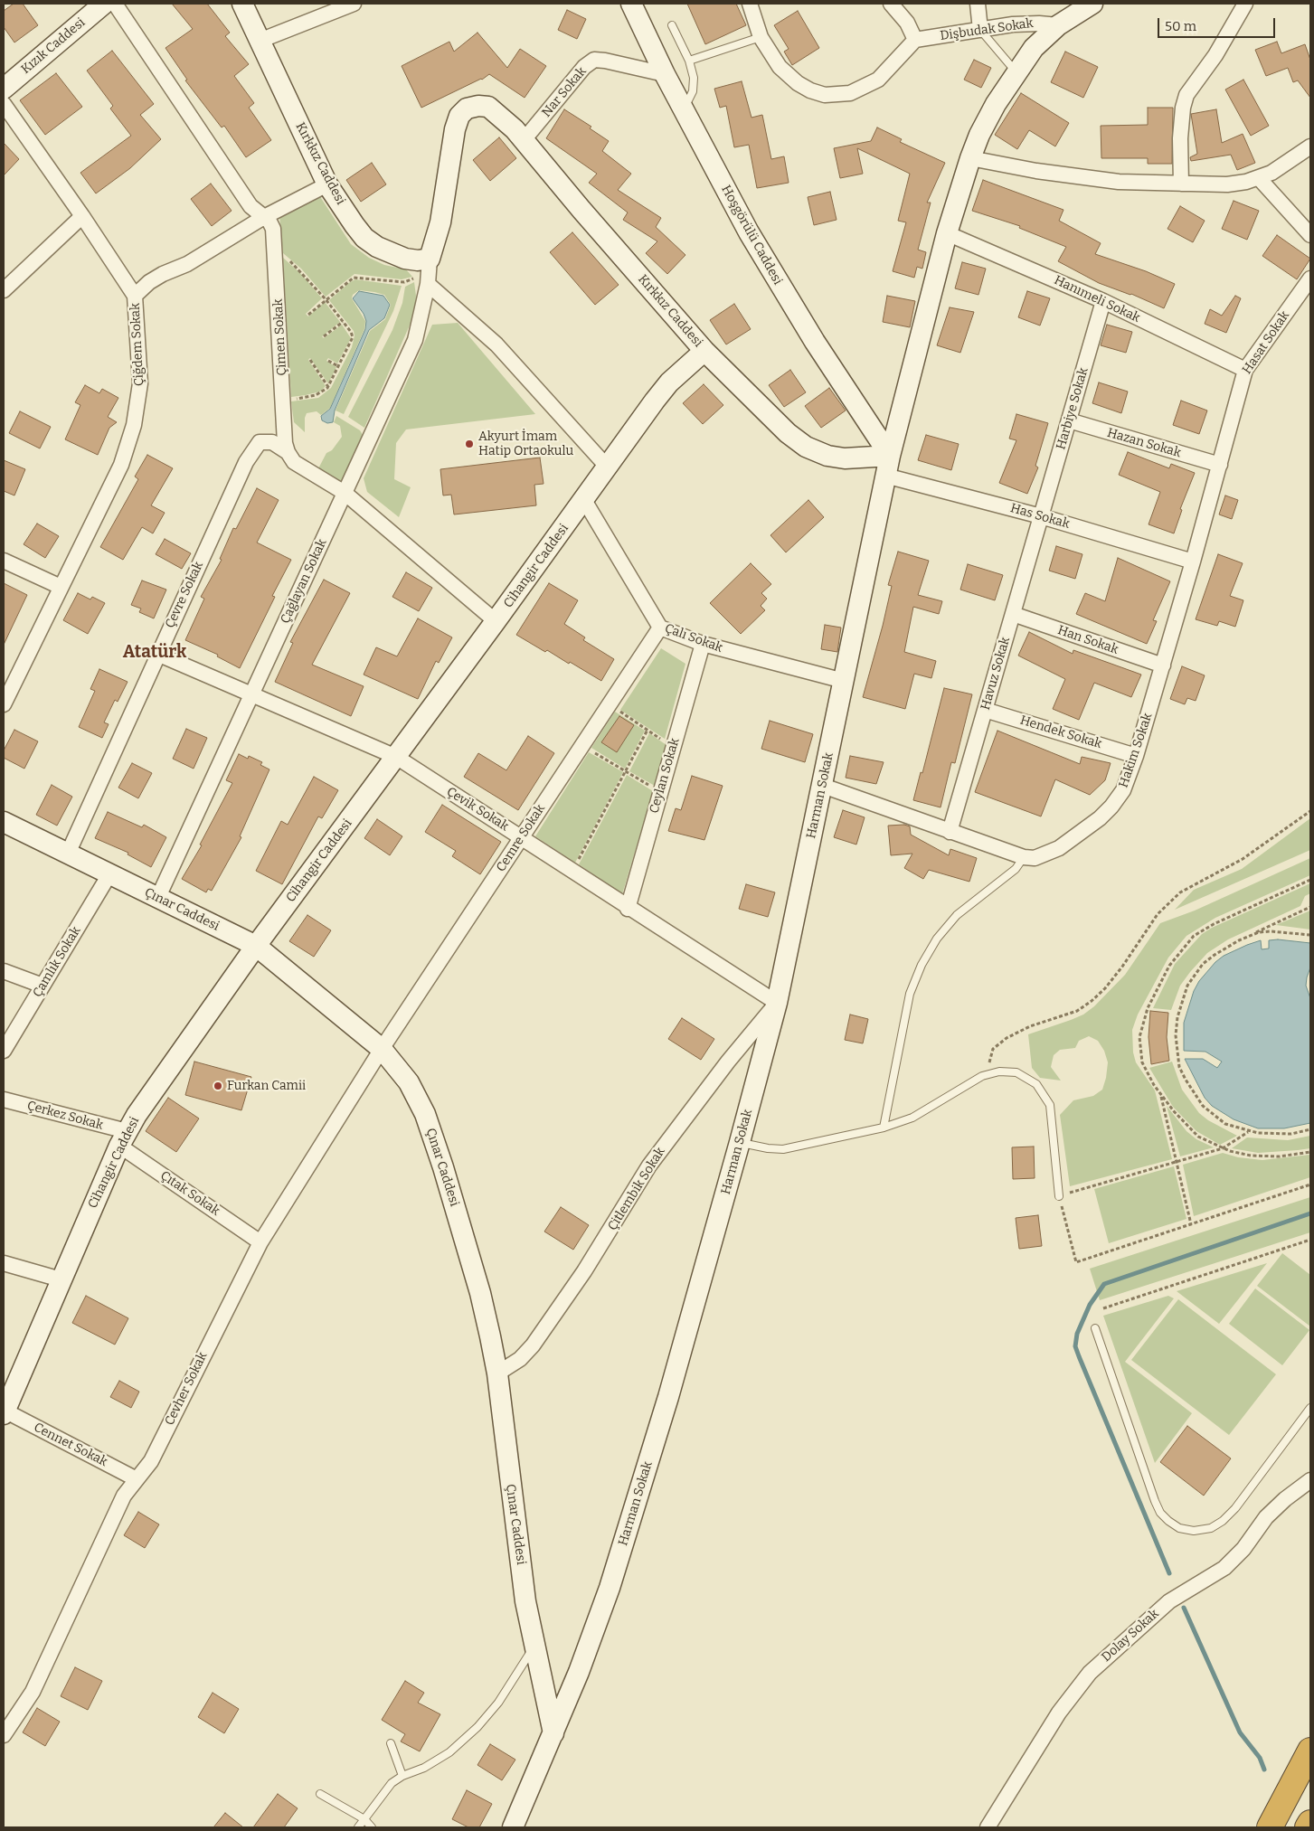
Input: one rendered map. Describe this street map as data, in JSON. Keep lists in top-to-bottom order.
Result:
{
  "streets": {
    "street": [
      "Dişbudak Sokak",
      "Kızık Caddesi",
      "Nar Sokak",
      "Kırkkız Caddesi",
      "Hoşgörülü Caddesi",
      "Hanımeli Sokak",
      "Çimen Sokak",
      "Hasat Sokak",
      "Çiğdem Sokak",
      "Harbiye Sokak",
      "Hazan Sokak",
      "Has Sokak",
      "Cihangir Caddesi",
      "Çağlayan Sokak",
      "Çevre Sokak",
      "Çalı Sokak",
      "Han Sokak",
      "Havuz Sokak",
      "Hendek Sokak",
      "Hakim Sokak",
      "Ceylan Sokak",
      "Harman Sokak",
      "Çevik Sokak",
      "Cemre Sokak",
      "Çınar Caddesi",
      "Çamlık Sokak",
      "Çerkez Sokak",
      "Çitlembik Sokak",
      "Çıtak Sokak",
      "Cevher Sokak",
      "Cennet Sokak",
      "Dolay Sokak"
    ]
  },
  "crossings": [
    ["Nar Sokak", "Kırkkız Caddesi"],
    ["Nar Sokak", "Hoşgörülü Caddesi"],
    ["Kırkkız Caddesi", "Hoşgörülü Caddesi"],
    ["Kırkkız Caddesi", "Has Sokak"],
    ["Kırkkız Caddesi", "Cihangir Caddesi"],
    ["Kırkkız Caddesi", "Çağlayan Sokak"],
    ["Kırkkız Caddesi", "Harman Sokak"],
    ["Hoşgörülü Caddesi", "Has Sokak"],
    ["Hoşgörülü Caddesi", "Harman Sokak"],
    ["Hanımeli Sokak", "Hasat Sokak"],
    ["Hanımeli Sokak", "Harbiye Sokak"],
    ["Çimen Sokak", "Çevre Sokak"],
    ["Hasat Sokak", "Hazan Sokak"],
    ["Hasat Sokak", "Hakim Sokak"],
    ["Harbiye Sokak", "Hazan Sokak"],
    ["Harbiye Sokak", "Has Sokak"],
    ["Harbiye Sokak", "Havuz Sokak"],
    ["Hazan Sokak", "Hakim Sokak"],
    ["Has Sokak", "Havuz Sokak"],
    ["Has Sokak", "Hakim Sokak"],
    ["Has Sokak", "Harman Sokak"],
    ["Cihangir Caddesi", "Çalı Sokak"],
    ["Cihangir Caddesi", "Çevik Sokak"],
    ["Cihangir Caddesi", "Çınar Caddesi"],
    ["Cihangir Caddesi", "Çerkez Sokak"],
    ["Cihangir Caddesi", "Çıtak Sokak"],
    ["Cihangir Caddesi", "Cennet Sokak"],
    ["Çağlayan Sokak", "Çevik Sokak"],
    ["Çağlayan Sokak", "Çınar Caddesi"],
    ["Çevre Sokak", "Çevik Sokak"],
    ["Çevre Sokak", "Çınar Caddesi"],
    ["Çalı Sokak", "Ceylan Sokak"],
    ["Çalı Sokak", "Harman Sokak"],
    ["Çalı Sokak", "Cemre Sokak"],
    ["Han Sokak", "Havuz Sokak"],
    ["Han Sokak", "Hakim Sokak"],
    ["Havuz Sokak", "Hendek Sokak"],
    ["Havuz Sokak", "Hakim Sokak"],
    ["Hendek Sokak", "Hakim Sokak"],
    ["Hakim Sokak", "Harman Sokak"],
    ["Ceylan Sokak", "Çevik Sokak"],
    ["Harman Sokak", "Çevik Sokak"],
    ["Harman Sokak", "Çınar Caddesi"],
    ["Harman Sokak", "Çitlembik Sokak"],
    ["Çevik Sokak", "Cemre Sokak"],
    ["Çevik Sokak", "Çitlembik Sokak"],
    ["Cemre Sokak", "Çınar Caddesi"],
    ["Cemre Sokak", "Cevher Sokak"],
    ["Çınar Caddesi", "Çamlık Sokak"],
    ["Çınar Caddesi", "Çitlembik Sokak"],
    ["Çınar Caddesi", "Cevher Sokak"],
    ["Çerkez Sokak", "Çıtak Sokak"],
    ["Çıtak Sokak", "Cevher Sokak"],
    ["Cevher Sokak", "Cennet Sokak"]
  ],
  "districts": ["Atatürk"],
  "places": ["Akyurt İmam Hatip Ortaokulu", "Furkan Camii"],
  "scale_bar": "50 m"
}
